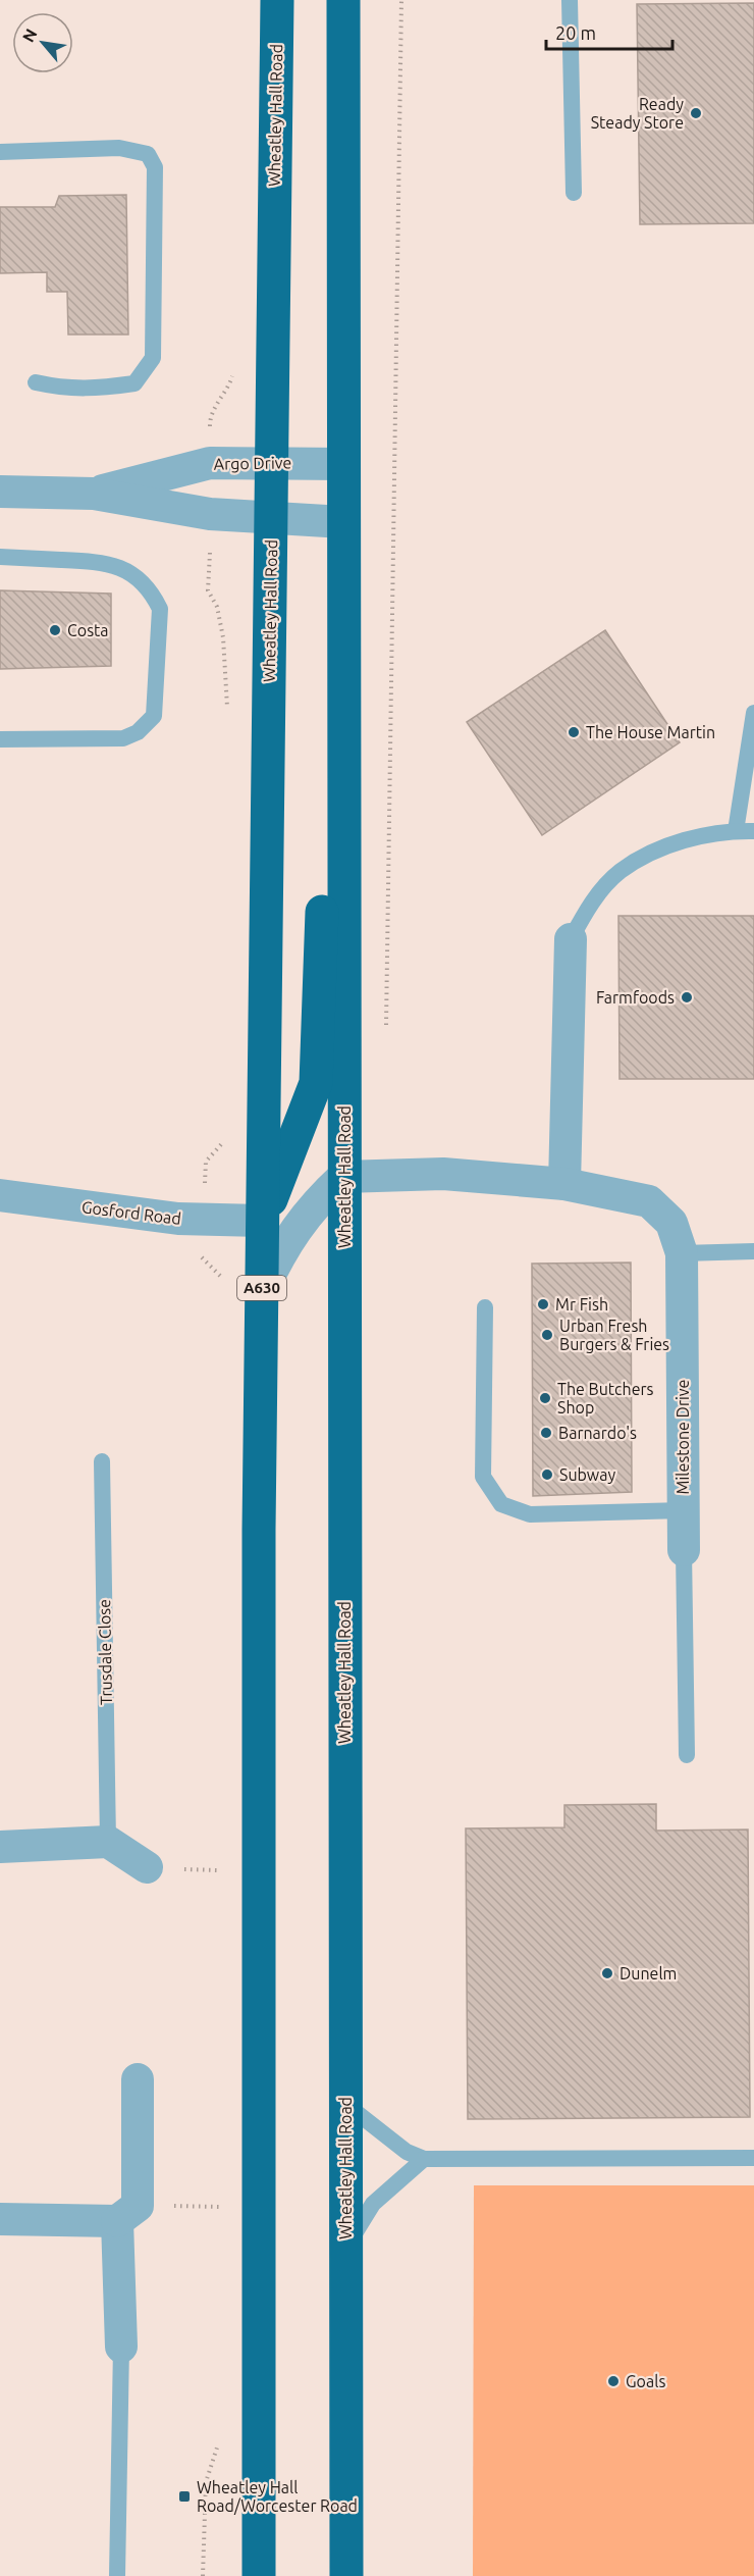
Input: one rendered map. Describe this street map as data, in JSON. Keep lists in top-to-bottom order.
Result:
{
  "streets": {
    "highway": ["Wheatley Hall Road", "A630"],
    "street": ["Argo Drive", "Gosford Road", "Milestone Drive"],
    "lane": ["Trusdale Close"]
  },
  "crossings": [
    ["Wheatley Hall Road", "Argo Drive"],
    ["Wheatley Hall Road", "Gosford Road"],
    ["Wheatley Hall Road", "Milestone Drive"]
  ],
  "places": {
    "other": [
      "Ready Steady Store",
      "Costa",
      "The House Martin",
      "Farmfoods",
      "Mr Fish",
      "Urban Fresh Burgers & Fries",
      "The Butchers Shop",
      "Barnardo's",
      "Subway",
      "Dunelm",
      "Goals"
    ],
    "transit": ["Wheatley Hall Road/Worcester Road"]
  },
  "scale_bar": "20 m",
  "north": "top left"
}
